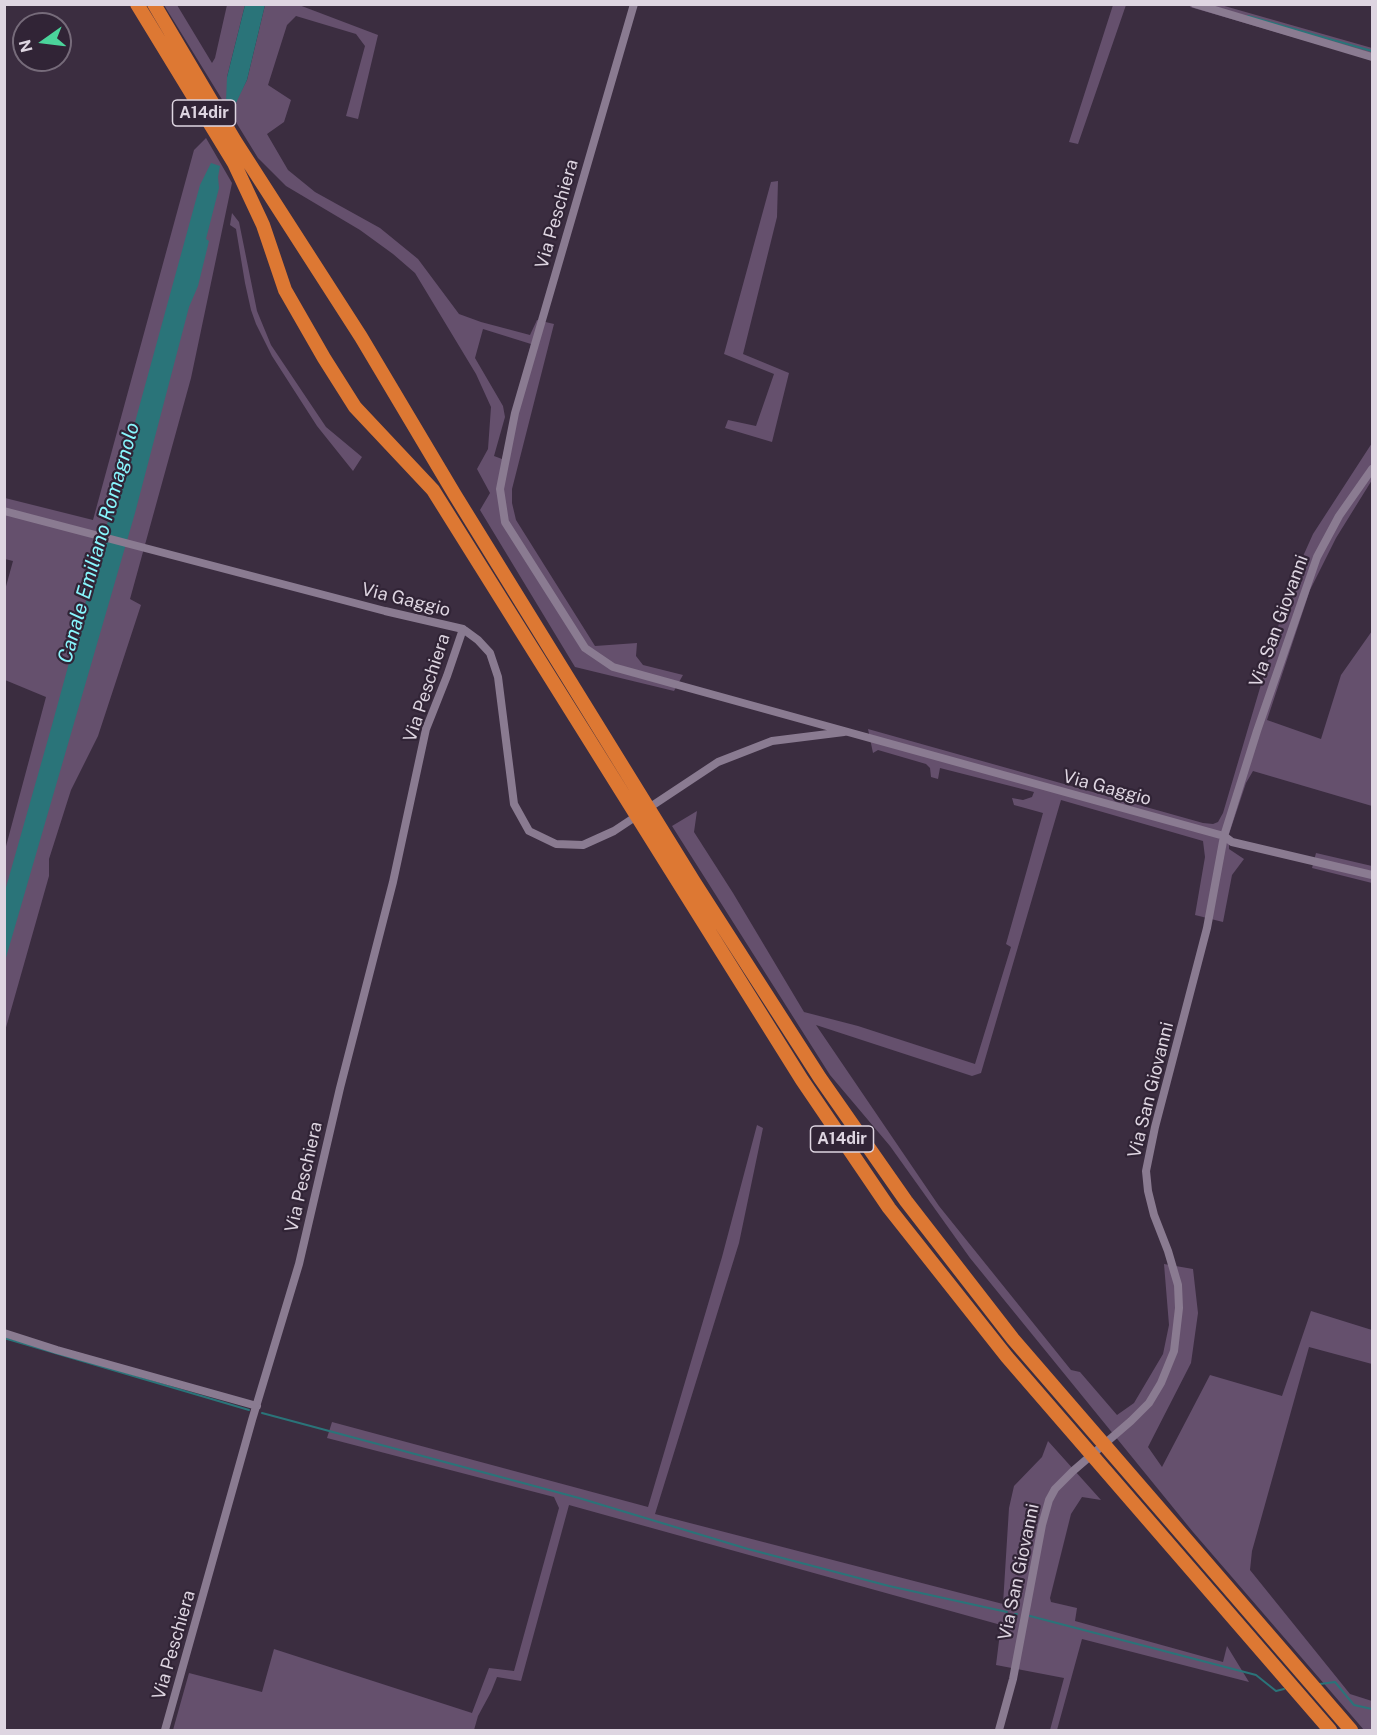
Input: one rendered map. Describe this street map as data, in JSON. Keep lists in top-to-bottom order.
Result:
{
  "streets": {
    "highway": ["A14dir"],
    "street": ["Via Peschiera", "Via Gaggio", "Via San Giovanni"]
  },
  "crossings": [
    ["Via Peschiera", "Via Gaggio"],
    ["Via Gaggio", "Via San Giovanni"]
  ],
  "water": ["Canale Emiliano Romagnolo"],
  "north": "left"
}
